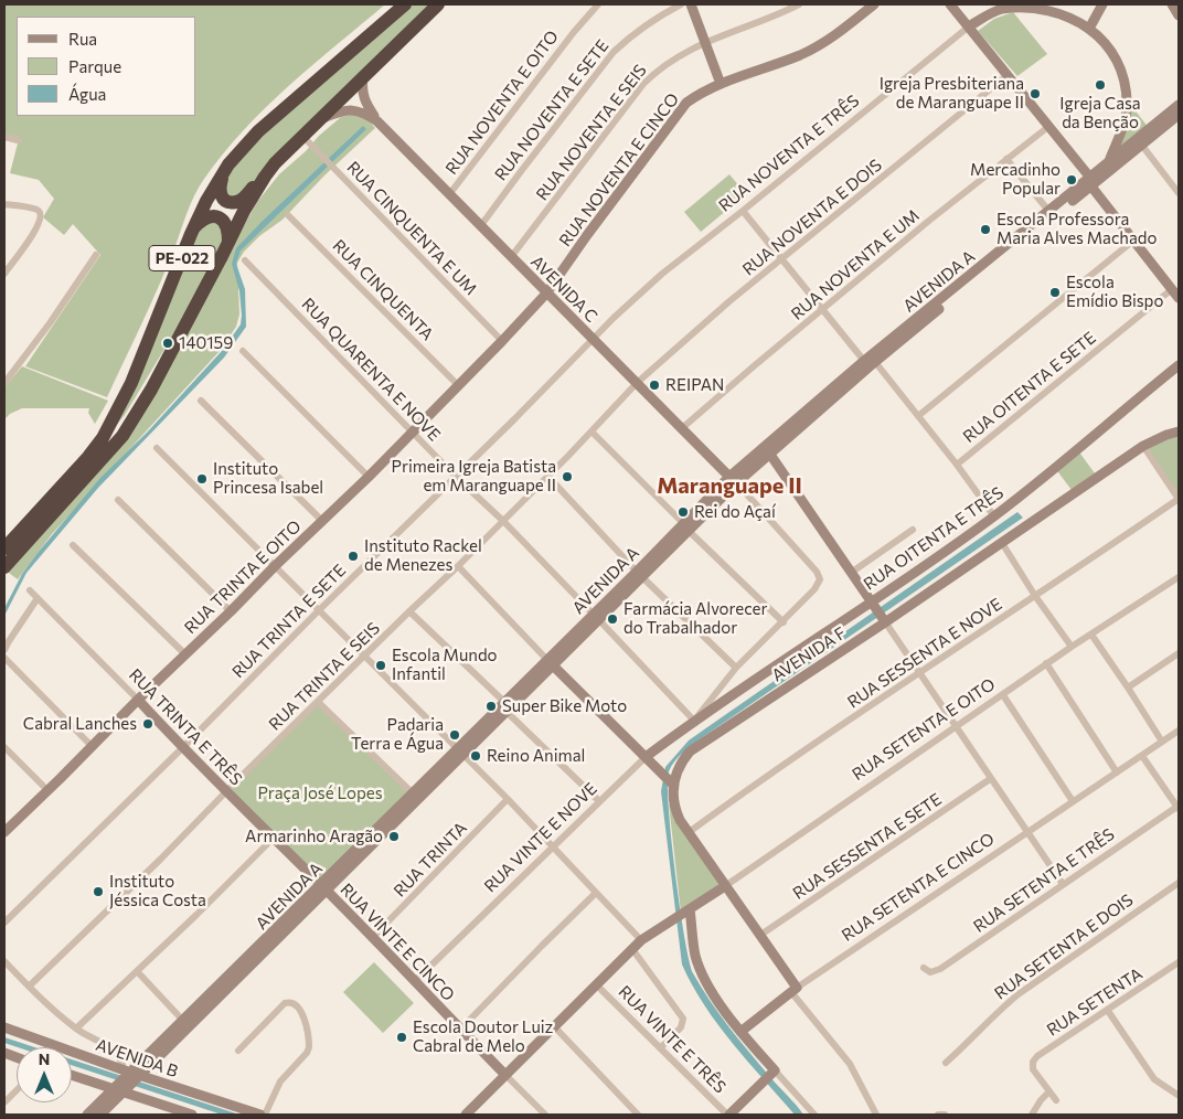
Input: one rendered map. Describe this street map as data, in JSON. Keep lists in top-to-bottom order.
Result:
{
  "streets": {
    "highway": ["PE-022"],
    "street": [
      "RUA NOVENTA E OITO",
      "RUA NOVENTA E SETE",
      "RUA NOVENTA E SEIS",
      "RUA NOVENTA E TRÊS",
      "RUA NOVENTA E CINCO",
      "RUA NOVENTA E DOIS",
      "RUA CINQUENTA E UM",
      "RUA NOVENTA E UM",
      "AVENIDA A",
      "AVENIDA C",
      "RUA CINQUENTA",
      "RUA QUARENTA E NOVE",
      "RUA OITENTA E SETE",
      "RUA OITENTA E TRÊS",
      "RUA TRINTA E OITO",
      "RUA TRINTA E SETE",
      "RUA SESSENTA E NOVE",
      "AVENIDA F",
      "RUA TRINTA E SEIS",
      "RUA TRINTA E TRÊS",
      "RUA SETENTA E OITO",
      "RUA VINTE E NOVE",
      "RUA SESSENTA E SETE",
      "RUA TRINTA",
      "RUA SETENTA E TRÊS",
      "RUA SETENTA E CINCO",
      "RUA VINTE E CINCO",
      "RUA SETENTA E DOIS",
      "RUA SETENTA",
      "RUA VINTE E TRÊS",
      "AVENIDA B"
    ]
  },
  "crossings": [
    ["RUA NOVENTA E OITO", "AVENIDA C"],
    ["RUA NOVENTA E SETE", "AVENIDA C"],
    ["RUA NOVENTA E SEIS", "AVENIDA C"],
    ["RUA NOVENTA E TRÊS", "AVENIDA A"],
    ["RUA NOVENTA E TRÊS", "AVENIDA C"],
    ["RUA NOVENTA E TRÊS", "RUA TRINTA E SETE"],
    ["RUA NOVENTA E CINCO", "AVENIDA C"],
    ["RUA NOVENTA E CINCO", "RUA TRINTA E OITO"],
    ["RUA NOVENTA E DOIS", "AVENIDA C"],
    ["RUA NOVENTA E DOIS", "RUA TRINTA E SEIS"],
    ["RUA CINQUENTA E UM", "PE-022"],
    ["RUA CINQUENTA E UM", "RUA TRINTA E OITO"],
    ["RUA NOVENTA E UM", "AVENIDA C"],
    ["AVENIDA A", "AVENIDA C"],
    ["AVENIDA A", "RUA QUARENTA E NOVE"],
    ["AVENIDA A", "RUA TRINTA E TRÊS"],
    ["AVENIDA A", "RUA VINTE E CINCO"],
    ["AVENIDA A", "AVENIDA B"],
    ["AVENIDA C", "RUA TRINTA E OITO"],
    ["AVENIDA C", "RUA TRINTA E SETE"],
    ["AVENIDA C", "RUA TRINTA E SEIS"],
    ["RUA CINQUENTA", "RUA TRINTA E OITO"],
    ["RUA QUARENTA E NOVE", "RUA OITENTA E TRÊS"],
    ["RUA QUARENTA E NOVE", "RUA TRINTA E OITO"],
    ["RUA QUARENTA E NOVE", "RUA TRINTA E SETE"],
    ["RUA QUARENTA E NOVE", "RUA TRINTA E SEIS"],
    ["RUA QUARENTA E NOVE", "RUA VINTE E NOVE"],
    ["RUA OITENTA E TRÊS", "RUA VINTE E NOVE"],
    ["RUA TRINTA E OITO", "RUA TRINTA E TRÊS"],
    ["RUA TRINTA E SETE", "RUA TRINTA E TRÊS"],
    ["RUA SESSENTA E NOVE", "AVENIDA F"],
    ["AVENIDA F", "RUA SETENTA E OITO"],
    ["AVENIDA F", "RUA SESSENTA E SETE"],
    ["AVENIDA F", "RUA SETENTA E CINCO"],
    ["RUA TRINTA E SEIS", "RUA TRINTA E TRÊS"],
    ["RUA TRINTA E TRÊS", "RUA VINTE E CINCO"],
    ["RUA SETENTA E OITO", "RUA VINTE E CINCO"],
    ["RUA SETENTA E OITO", "RUA VINTE E TRÊS"],
    ["RUA VINTE E NOVE", "RUA VINTE E CINCO"],
    ["RUA TRINTA", "RUA VINTE E CINCO"]
  ],
  "districts": ["Maranguape II"],
  "parks": ["Praça José Lopes"],
  "places": [
    "Igreja Casa da Benção",
    "Igreja Presbiteriana de Maranguape II",
    "Mercadinho Popular",
    "Escola Professora Maria Alves Machado",
    "Escola Emídio Bispo",
    "140159",
    "REIPAN",
    "Primeira Igreja Batista em Maranguape II",
    "Instituto Princesa Isabel",
    "Rei do Açaí",
    "Instituto Rackel de Menezes",
    "Farmácia Alvorecer do Trabalhador",
    "Escola Mundo Infantil",
    "Super Bike Moto",
    "Cabral Lanches",
    "Padaria Terra e Água",
    "Reino Animal",
    "Armarinho Aragão",
    "Instituto Jéssica Costa",
    "Escola Doutor Luiz Cabral de Melo"
  ],
  "legend": ["Rua", "Parque", "Água"],
  "north": "top"
}
